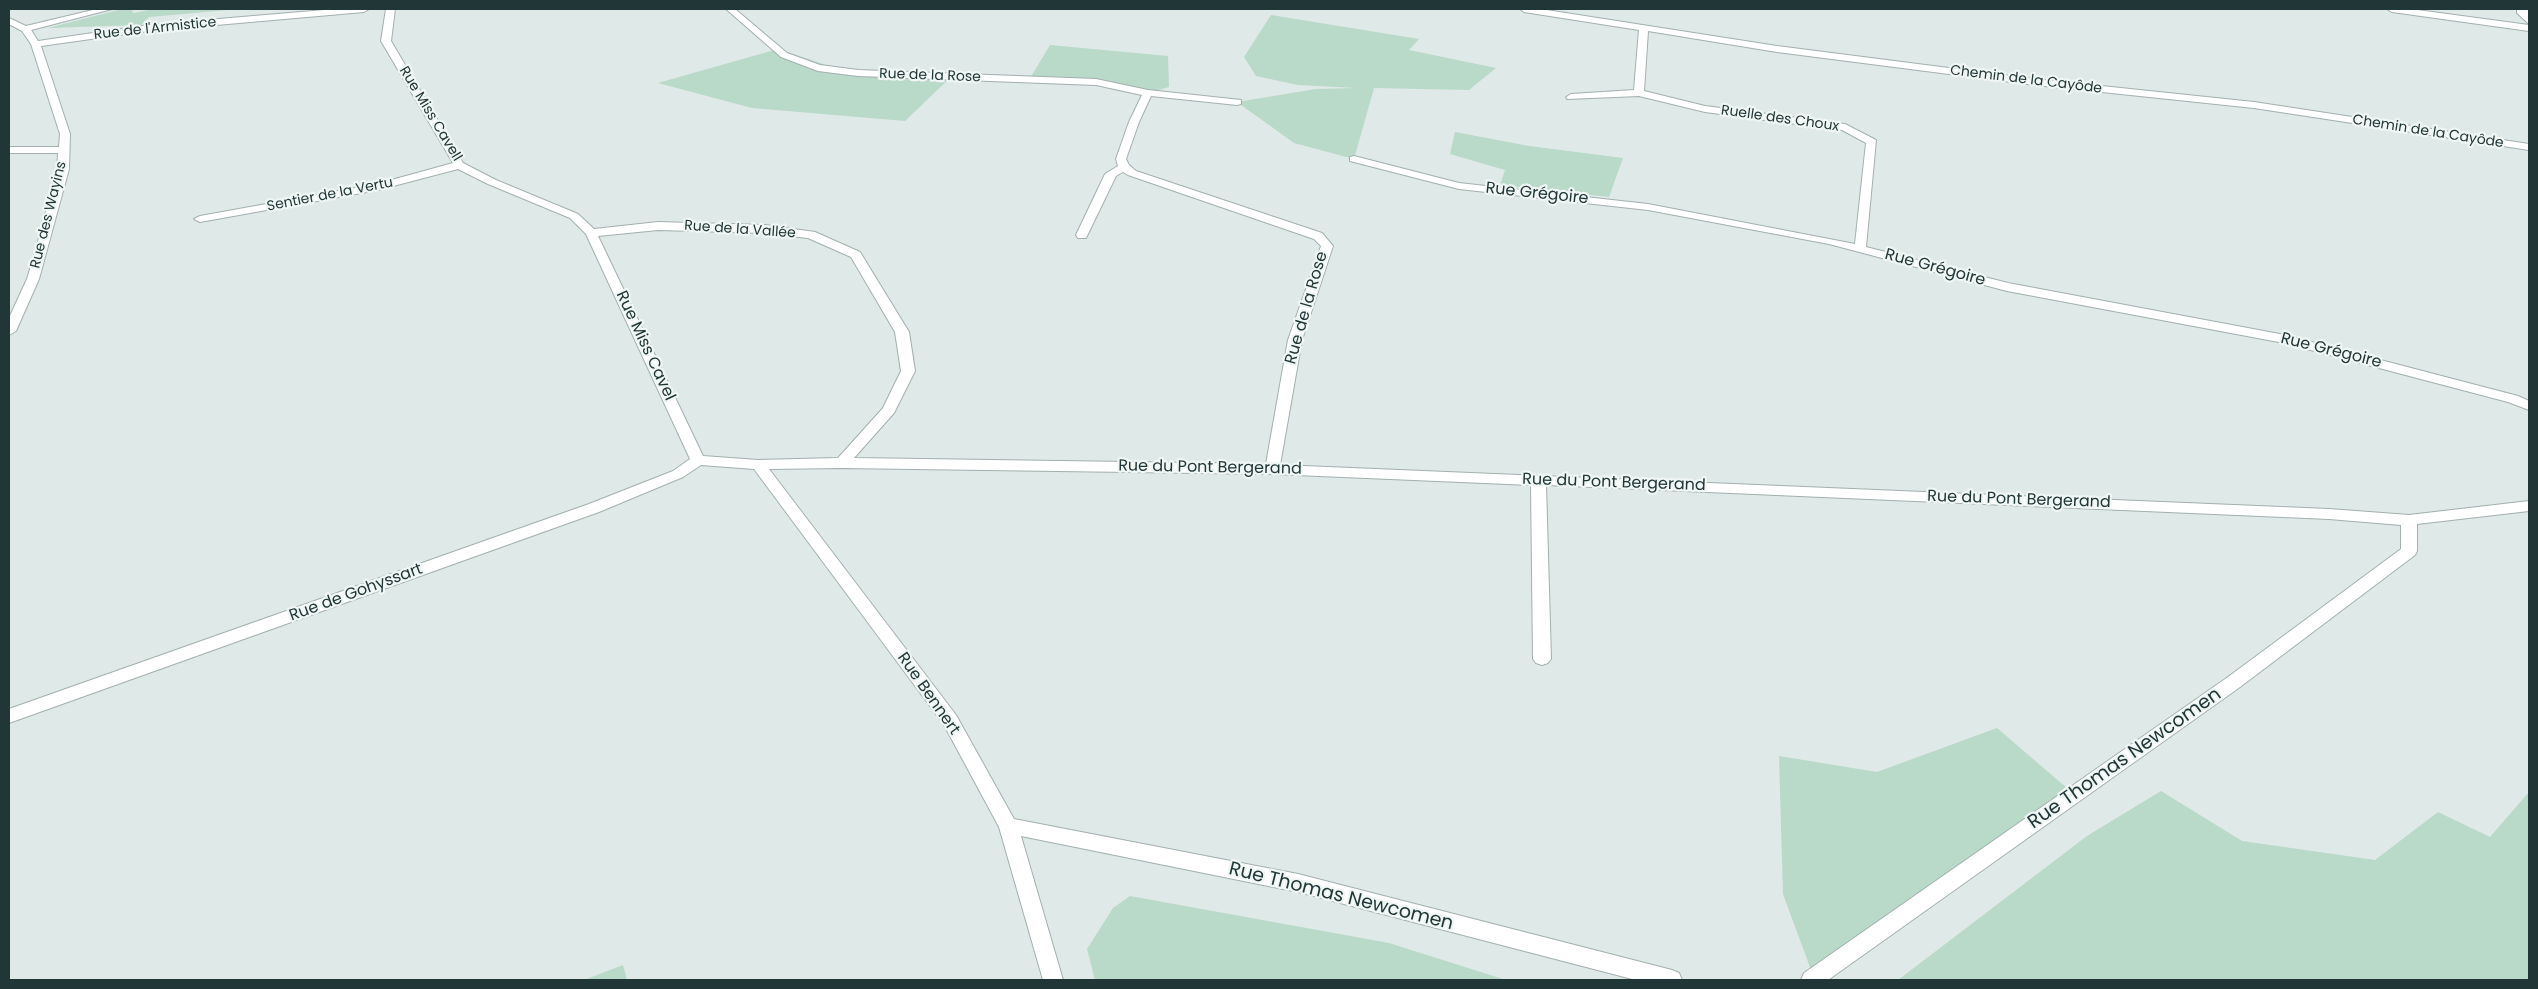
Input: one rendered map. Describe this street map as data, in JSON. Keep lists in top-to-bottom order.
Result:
{
  "streets": {
    "street": [
      "Rue de l'Armistice",
      "Rue de la Rose",
      "Chemin de la Cayôde",
      "Rue Miss Cavell",
      "Ruelle des Choux",
      "Rue Grégoire",
      "Sentier de la Vertu",
      "Rue des Wayins",
      "Rue de la Vallée",
      "Rue Miss Cavel",
      "Rue du Pont Bergerand",
      "Rue de Gohyssart",
      "Rue Bennert",
      "Rue Thomas Newcomen"
    ]
  },
  "crossings": [
    ["Rue de l'Armistice", "Rue des Wayins"],
    ["Rue de la Rose", "Rue du Pont Bergerand"],
    ["Rue Miss Cavell", "Sentier de la Vertu"],
    ["Rue Miss Cavell", "Rue de la Vallée"],
    ["Rue Miss Cavell", "Rue Miss Cavel"],
    ["Ruelle des Choux", "Rue Grégoire"],
    ["Rue de la Vallée", "Rue Miss Cavel"],
    ["Rue de la Vallée", "Rue du Pont Bergerand"],
    ["Rue Miss Cavel", "Rue du Pont Bergerand"],
    ["Rue Miss Cavel", "Rue de Gohyssart"],
    ["Rue du Pont Bergerand", "Rue de Gohyssart"],
    ["Rue du Pont Bergerand", "Rue Bennert"],
    ["Rue du Pont Bergerand", "Rue Thomas Newcomen"],
    ["Rue Bennert", "Rue Thomas Newcomen"]
  ]
}
